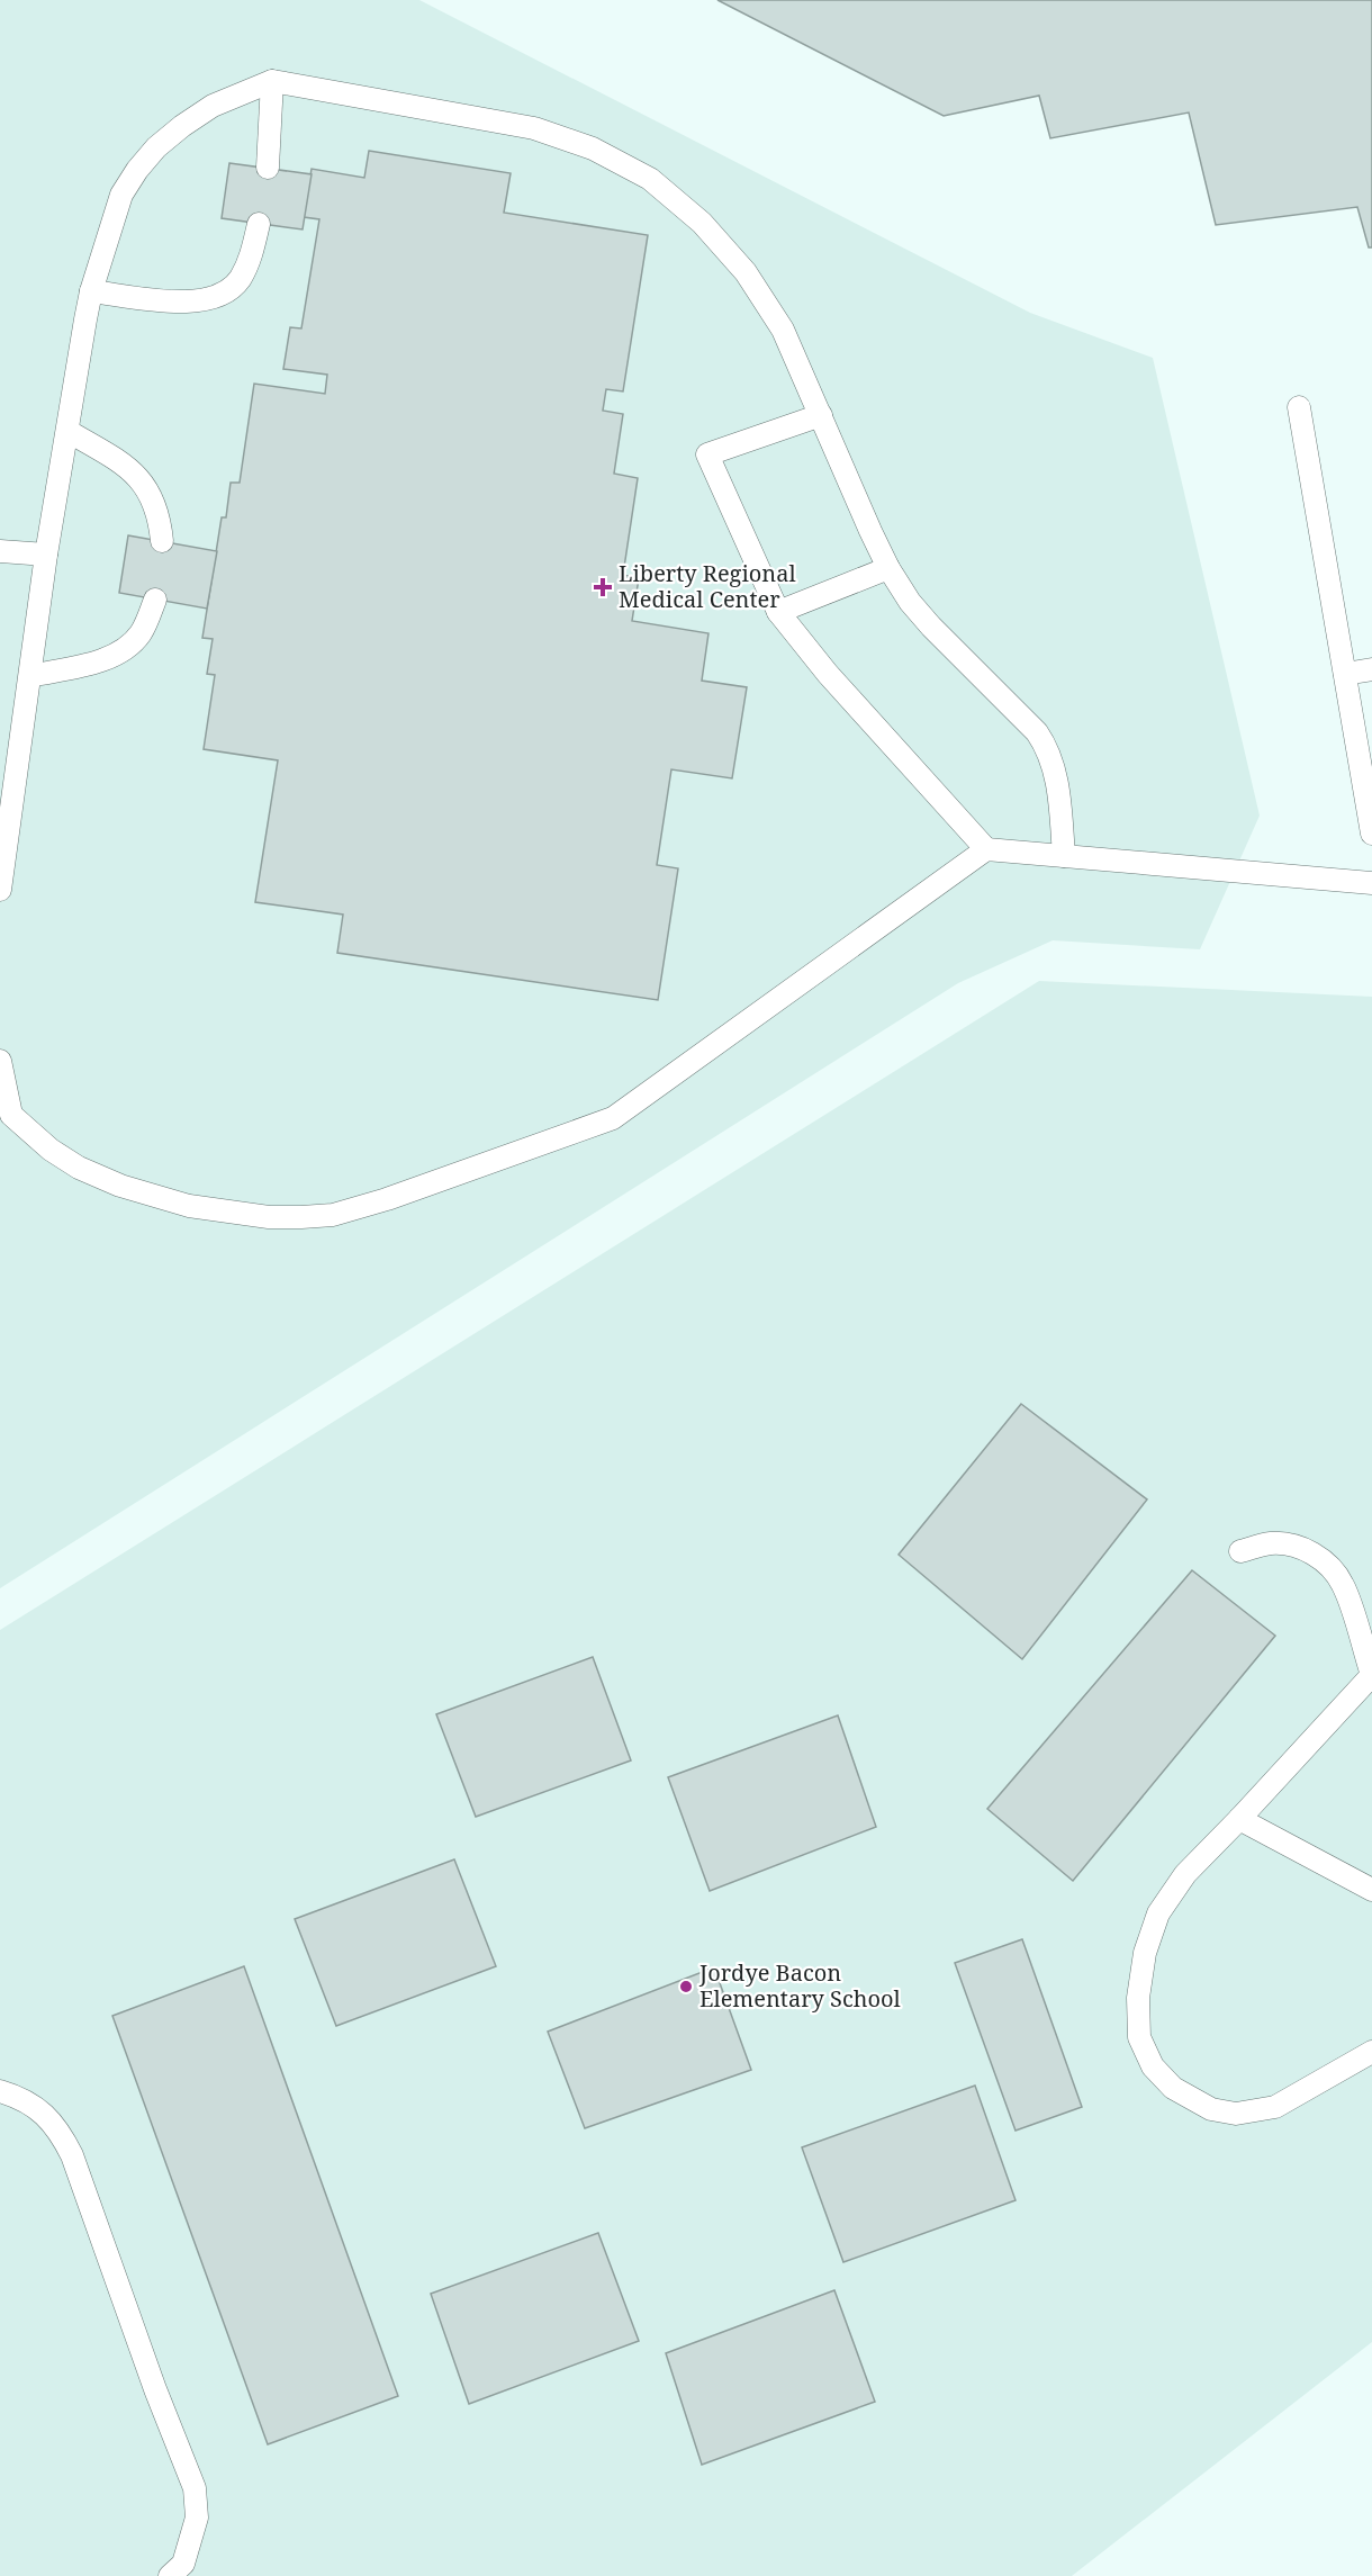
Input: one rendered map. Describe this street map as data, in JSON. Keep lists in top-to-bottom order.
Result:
{
  "places": {
    "health": ["Liberty Regional Medical Center"],
    "other": ["Jordye Bacon Elementary School"]
  }
}
